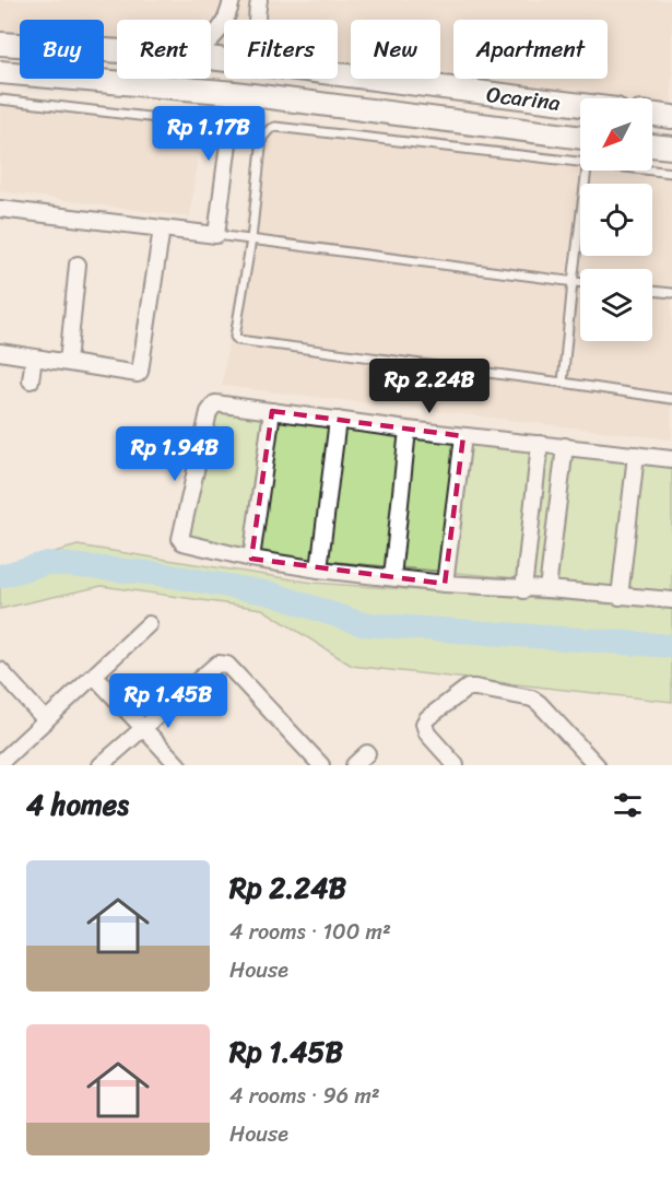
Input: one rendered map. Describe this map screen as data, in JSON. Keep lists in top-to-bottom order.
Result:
{
  "streets": {
    "main road": ["Ocarina"]
  },
  "north": "bottom left",
  "page": {
    "chip": [
      "Buy",
      "Rent",
      "Filters",
      "New",
      "Apartment"
    ],
    "price": [
      "Rp 1.17B",
      "Rp 2.24B",
      "Rp 1.94B",
      "Rp 1.45B"
    ],
    "heading": "4 homes",
    "list": [
      {
        "name": "Rp 2.24B",
        "note": "4 rooms · 100 m² · House"
      },
      {
        "name": "Rp 1.45B",
        "note": "4 rooms · 96 m² · House"
      }
    ]
  }
}
